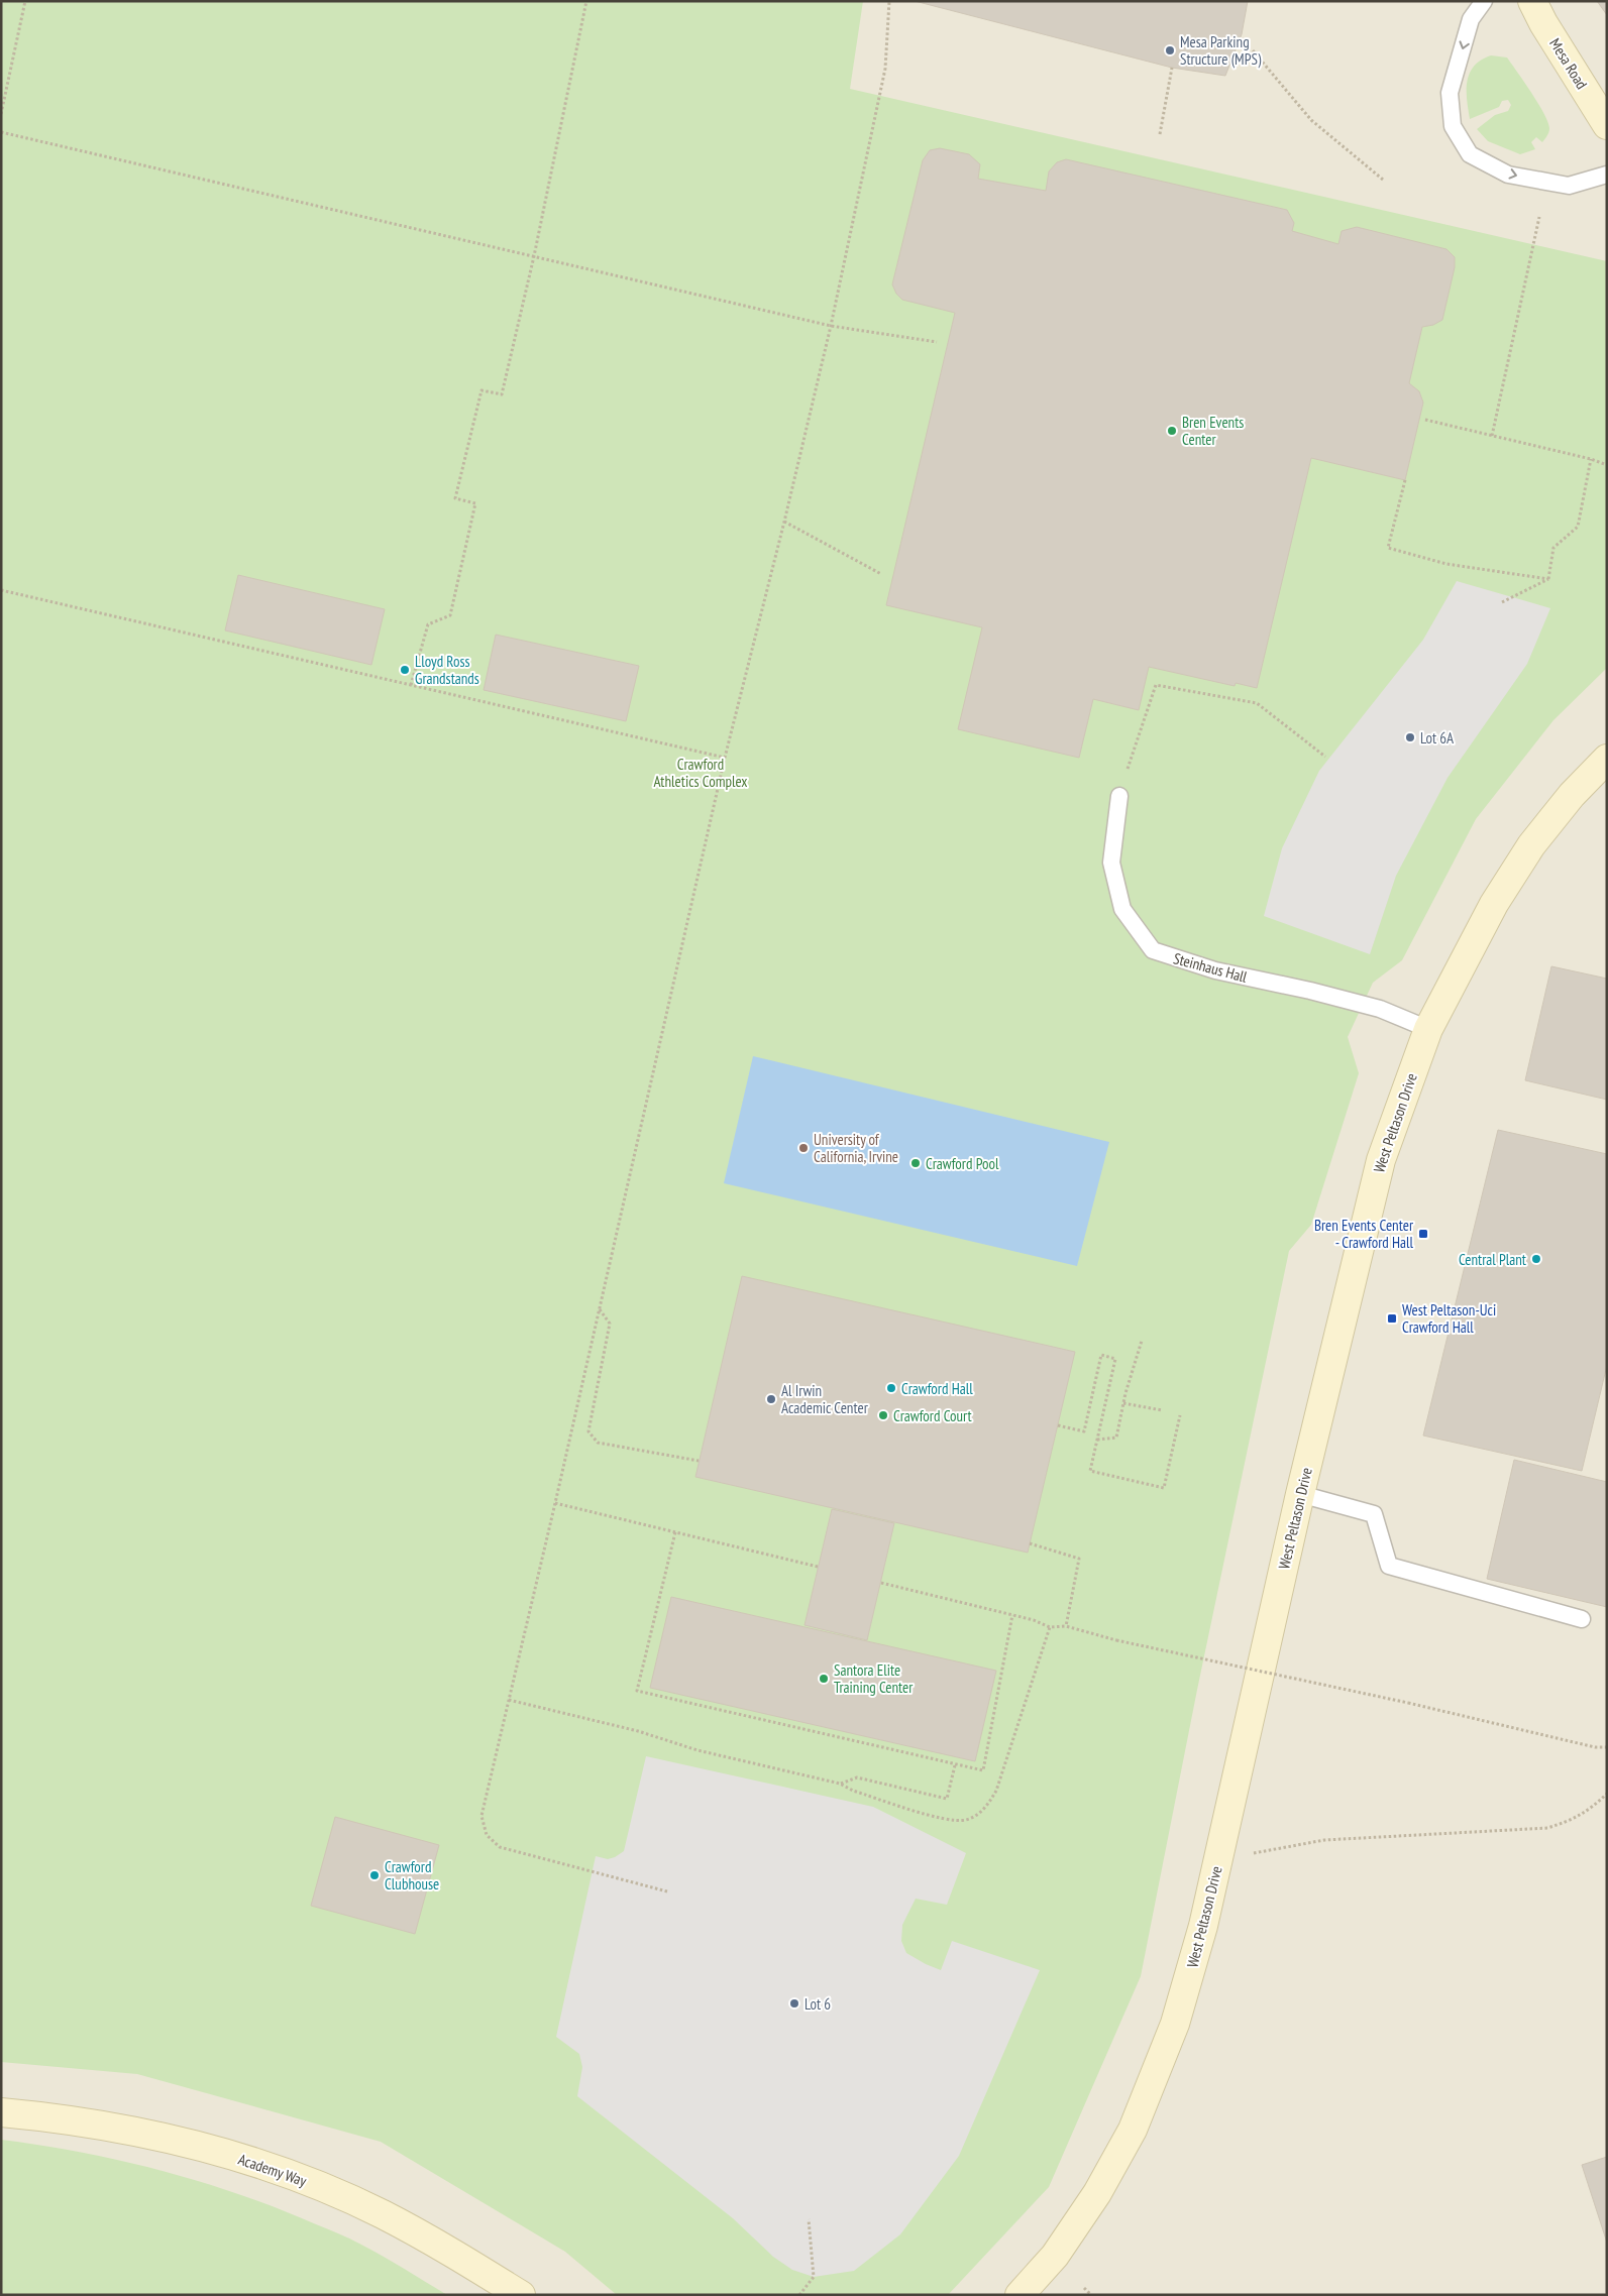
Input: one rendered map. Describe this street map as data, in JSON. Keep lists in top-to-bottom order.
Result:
{
  "streets": {
    "street": ["Mesa Road", "West Peltason Drive", "Academy Way"],
    "lane": ["Steinhaus Hall"]
  },
  "crossings": [
    ["Steinhaus Hall", "West Peltason Drive"]
  ],
  "parks": ["Crawford Athletics Complex"],
  "places": {
    "other": [
      "Mesa Parking Structure (MPS)",
      "Bren Events Center",
      "Lloyd Ross Grandstands",
      "Lot 6A",
      "University of California, Irvine",
      "Crawford Pool",
      "Central Plant",
      "Crawford Hall",
      "Al Irwin Academic Center",
      "Crawford Court",
      "Santora Elite Training Center",
      "Crawford Clubhouse",
      "Lot 6"
    ],
    "transit": ["Bren Events Center - Crawford Hall", "West Peltason-Uci Crawford Hall"]
  }
}
